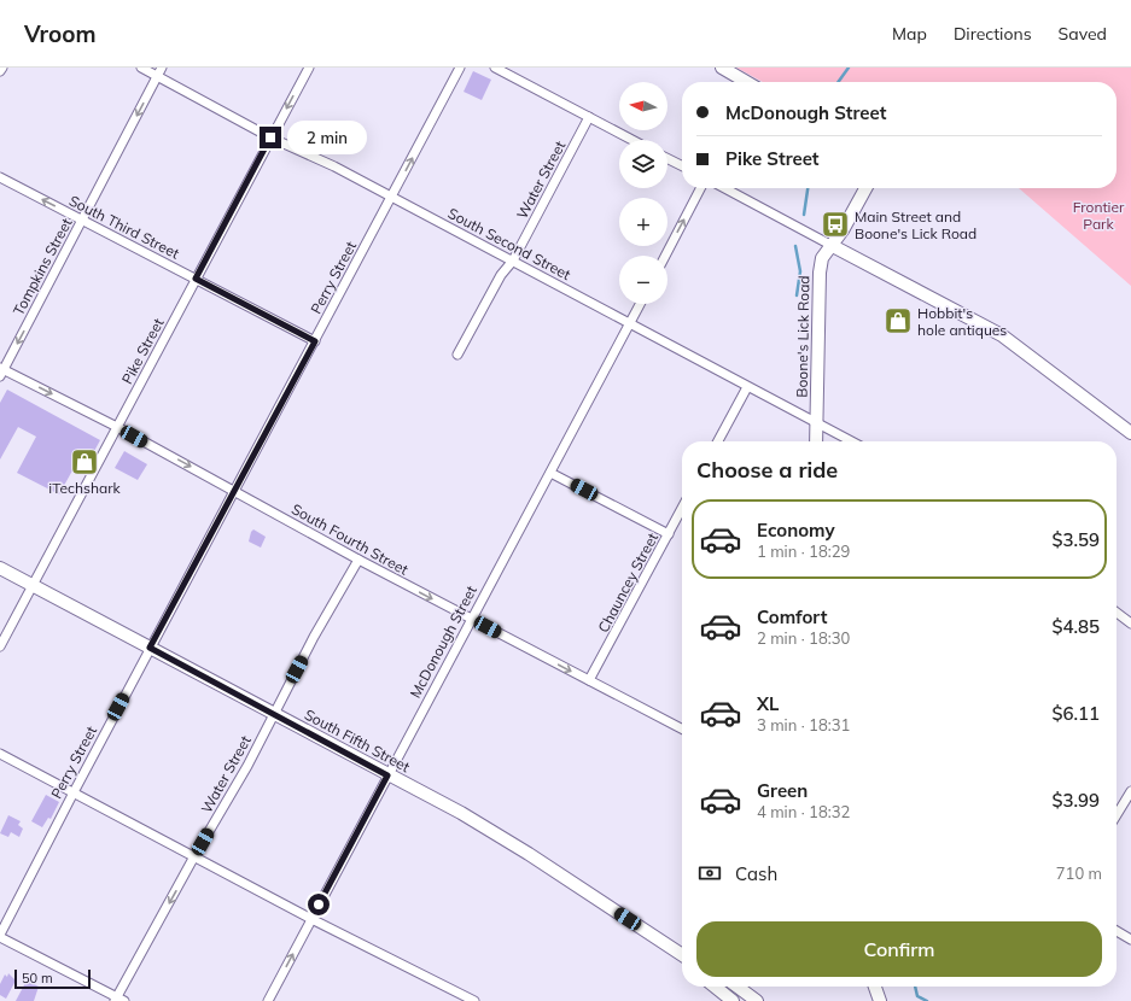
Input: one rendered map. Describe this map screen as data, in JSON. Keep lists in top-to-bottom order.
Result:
{
  "streets": {
    "main road": ["Boone's Lick Road", "South Fifth Street"],
    "street": [
      "Water Street",
      "South Third Street",
      "South Second Street",
      "Tompkins Street",
      "Perry Street",
      "Pike Street",
      "South Fourth Street",
      "Chauncey Street",
      "McDonough Street"
    ]
  },
  "crossings": [
    ["Water Street", "South Second Street"],
    ["Water Street", "South Fourth Street"],
    ["Water Street", "South Fifth Street"],
    ["South Third Street", "Tompkins Street"],
    ["South Third Street", "Perry Street"],
    ["South Third Street", "Pike Street"],
    ["South Second Street", "Tompkins Street"],
    ["South Second Street", "Perry Street"],
    ["South Second Street", "Boone's Lick Road"],
    ["South Second Street", "Pike Street"],
    ["South Second Street", "McDonough Street"],
    ["Tompkins Street", "South Fourth Street"],
    ["Perry Street", "South Fourth Street"],
    ["Perry Street", "South Fifth Street"],
    ["Pike Street", "South Fourth Street"],
    ["Pike Street", "South Fifth Street"],
    ["South Fourth Street", "Chauncey Street"],
    ["South Fourth Street", "McDonough Street"],
    ["McDonough Street", "South Fifth Street"]
  ],
  "one_way": ["Tompkins Street", "South Fourth Street"],
  "parks": ["Frontier Park"],
  "places": {
    "bus stop": ["Main Street and Boone's Lick Road"],
    "shop": ["Hobbit's hole antiques", "iTechshark"]
  },
  "scale_bar": "50 m",
  "north": "left",
  "page": {
    "header": "Vroom",
    "nav": ["Map", "Directions", "Saved"],
    "map_buttons": ["+", "−"],
    "banner": ["McDonough Street", "Pike Street"],
    "bubble": "2 min",
    "heading": "Choose a ride",
    "list": [
      {
        "name": "Economy",
        "note": "1 min · 18:29",
        "value": "$3.59"
      },
      {
        "name": "Comfort",
        "note": "2 min · 18:30",
        "value": "$4.85"
      },
      {
        "name": "XL",
        "note": "3 min · 18:31",
        "value": "$6.11"
      },
      {
        "name": "Green",
        "note": "4 min · 18:32",
        "value": "$3.99"
      }
    ],
    "pay": ["Cash", "710 m"],
    "buttons": "Confirm",
    "scale": "50 m"
  }
}
